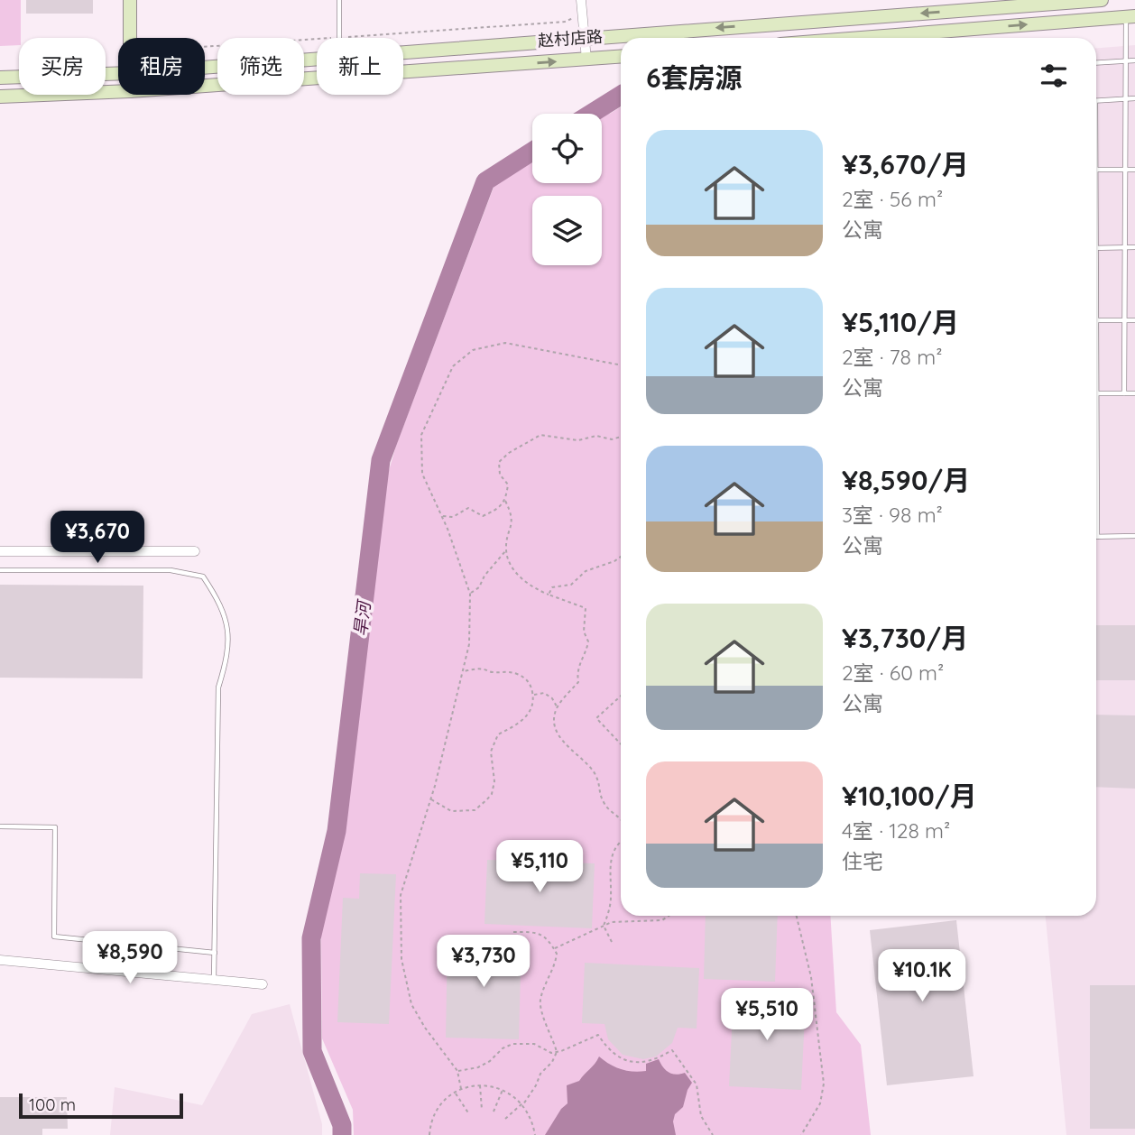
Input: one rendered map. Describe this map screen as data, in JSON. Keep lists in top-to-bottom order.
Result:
{
  "streets": {
    "main road": ["赵村店路"]
  },
  "water": ["旱河"],
  "scale_bar": "100 m",
  "page": {
    "chip": [
      "买房",
      "租房",
      "筛选",
      "新上"
    ],
    "heading": "6套房源",
    "list": [
      {
        "name": "¥3,670/月",
        "note": "2室 · 56 m² · 公寓"
      },
      {
        "name": "¥5,110/月",
        "note": "2室 · 78 m² · 公寓"
      },
      {
        "name": "¥8,590/月",
        "note": "3室 · 98 m² · 公寓"
      },
      {
        "name": "¥3,730/月",
        "note": "2室 · 60 m² · 公寓"
      },
      {
        "name": "¥10,100/月",
        "note": "4室 · 128 m² · 住宅"
      }
    ],
    "price": [
      "¥3,670",
      "¥5,110",
      "¥8,590",
      "¥3,730",
      "¥10.1K",
      "¥5,510"
    ],
    "scale": "100 m"
  }
}
